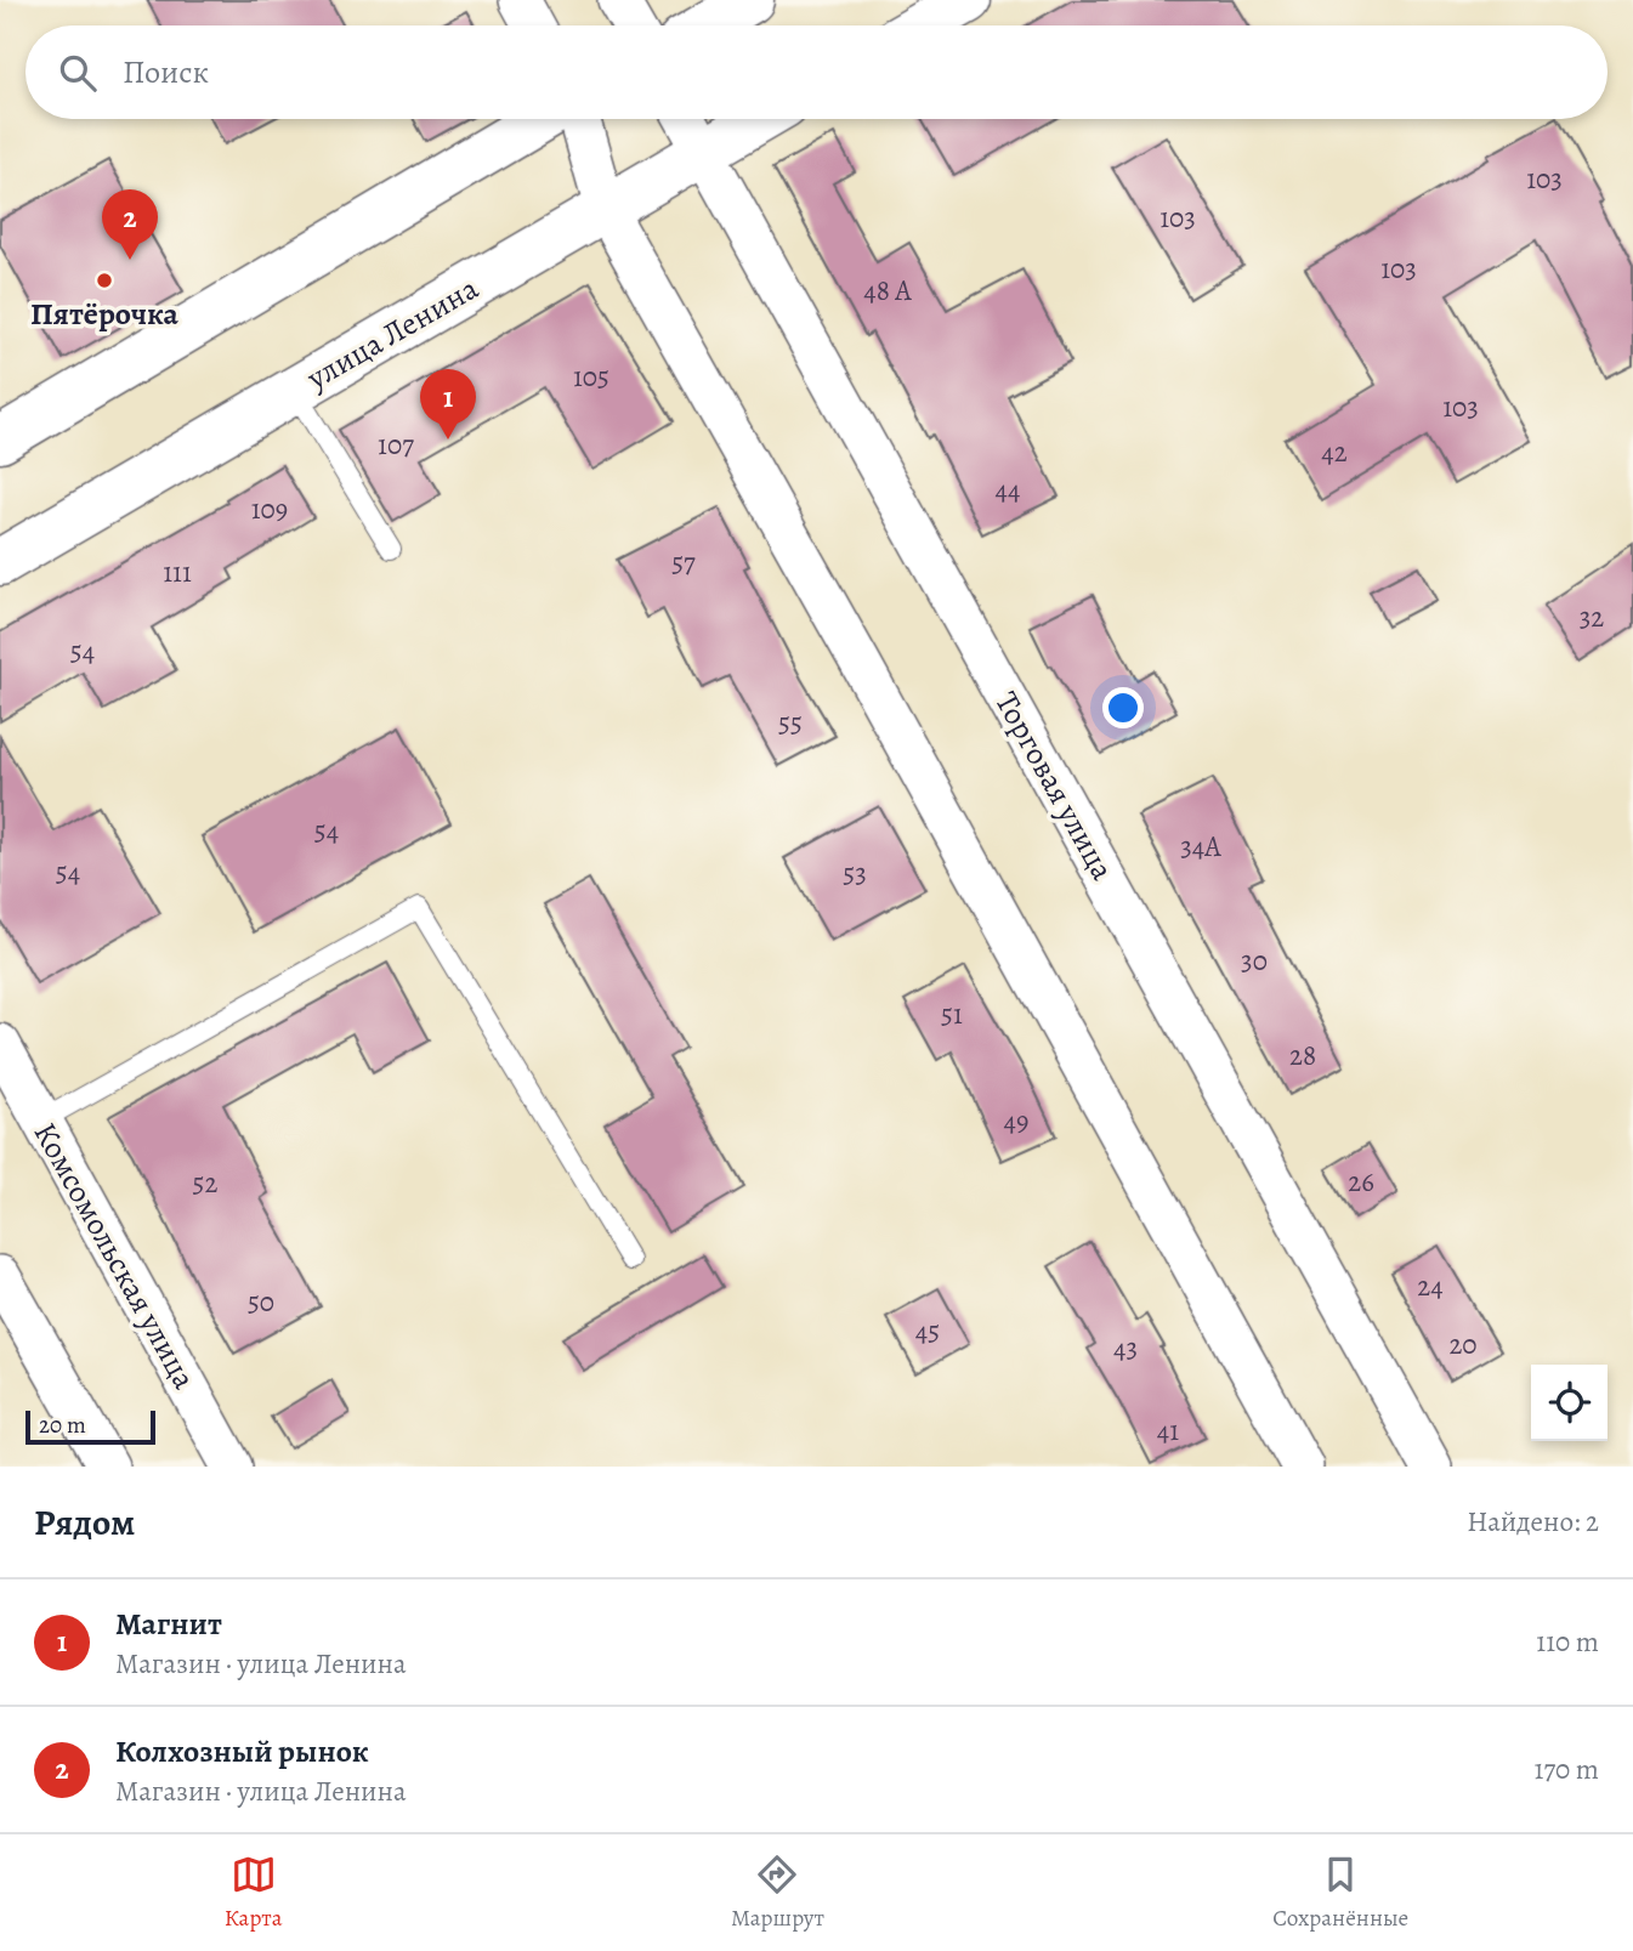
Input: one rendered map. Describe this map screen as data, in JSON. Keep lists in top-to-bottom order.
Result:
{
  "streets": {
    "street": ["улица Ленина", "Торговая улица", "Комсомольская улица"]
  },
  "crossings": [
    ["улица Ленина", "Торговая улица"]
  ],
  "places": ["Пятёрочка"],
  "house_numbers": [
    "103",
    "103",
    "103",
    "48 А",
    "105",
    "103",
    "107",
    "42",
    "44",
    "109",
    "57",
    "111",
    "32",
    "54",
    "55",
    "54",
    "34А",
    "54",
    "53",
    "30",
    "51",
    "28",
    "49",
    "26",
    "52",
    "24",
    "50",
    "45",
    "20",
    "43",
    "41"
  ],
  "scale_bar": "20 m",
  "page": {
    "search": "Поиск",
    "pins": ["2", "1"],
    "scale": "20 m",
    "heading": ["Рядом", "Найдено: 2"],
    "list": [
      {
        "mark": "1",
        "name": "Магнит",
        "note": "Магазин · улица Ленина",
        "value": "110 m"
      },
      {
        "mark": "2",
        "name": "Колхозный рынок",
        "note": "Магазин · улица Ленина",
        "value": "170 m"
      }
    ],
    "nav": ["Карта", "Маршрут", "Сохранённые"]
  }
}
